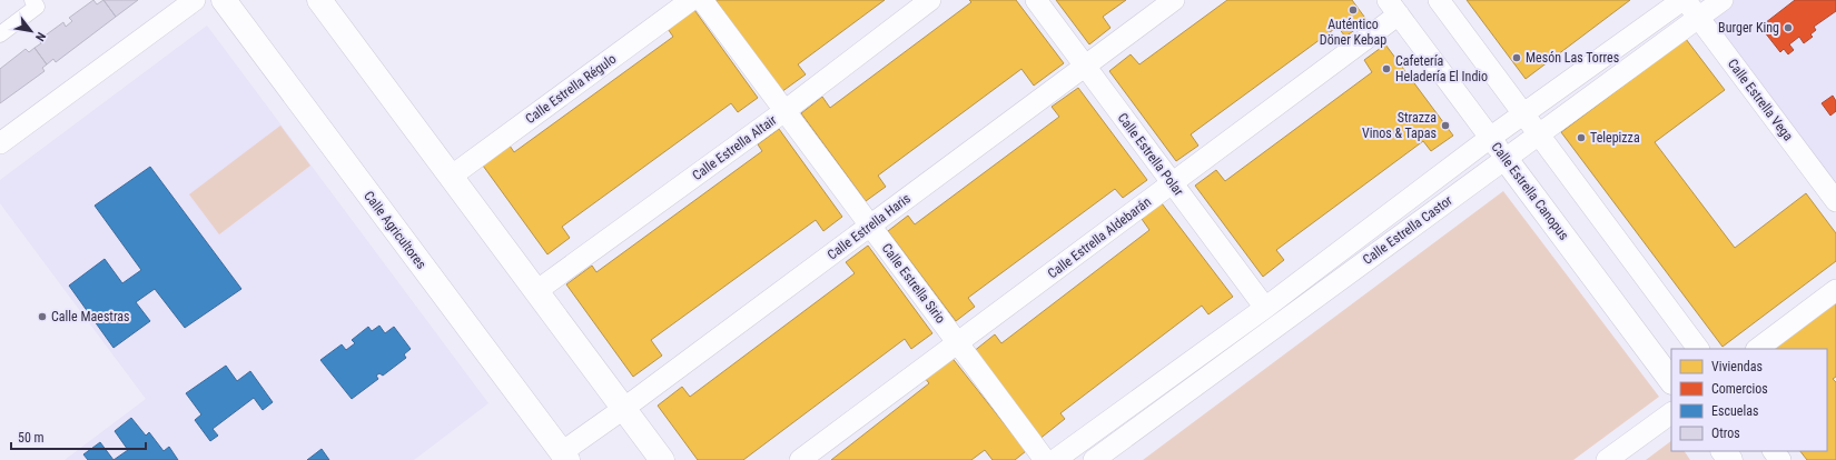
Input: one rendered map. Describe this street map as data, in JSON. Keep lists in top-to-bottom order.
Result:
{
  "streets": {
    "street": [
      "Calle Estrella Régulo",
      "Calle Estrella Vega",
      "Calle Estrella Altair",
      "Calle Estrella Polar",
      "Calle Estrella Canopus",
      "Calle Estrella Haris",
      "Calle Agricultores",
      "Calle Estrella Castor",
      "Calle Estrella Aldebarán",
      "Calle Estrella Sirio"
    ]
  },
  "crossings": [
    ["Calle Estrella Vega", "Calle Estrella Castor"],
    ["Calle Estrella Altair", "Calle Estrella Sirio"],
    ["Calle Estrella Polar", "Calle Estrella Haris"],
    ["Calle Estrella Polar", "Calle Estrella Castor"],
    ["Calle Estrella Polar", "Calle Estrella Aldebarán"],
    ["Calle Estrella Canopus", "Calle Estrella Castor"],
    ["Calle Estrella Canopus", "Calle Estrella Aldebarán"],
    ["Calle Estrella Haris", "Calle Agricultores"],
    ["Calle Estrella Haris", "Calle Estrella Sirio"],
    ["Calle Estrella Aldebarán", "Calle Estrella Sirio"]
  ],
  "places": [
    "Auténtico Döner Kebap",
    "Burger King",
    "Mesón Las Torres",
    "Cafetería Heladería El Indio",
    "Strazza Vinos & Tapas",
    "Telepizza",
    "Calle Maestras"
  ],
  "legend": [
    "Viviendas",
    "Comercios",
    "Escuelas",
    "Otros"
  ],
  "scale_bar": "50 m",
  "north": "bottom right"
}
